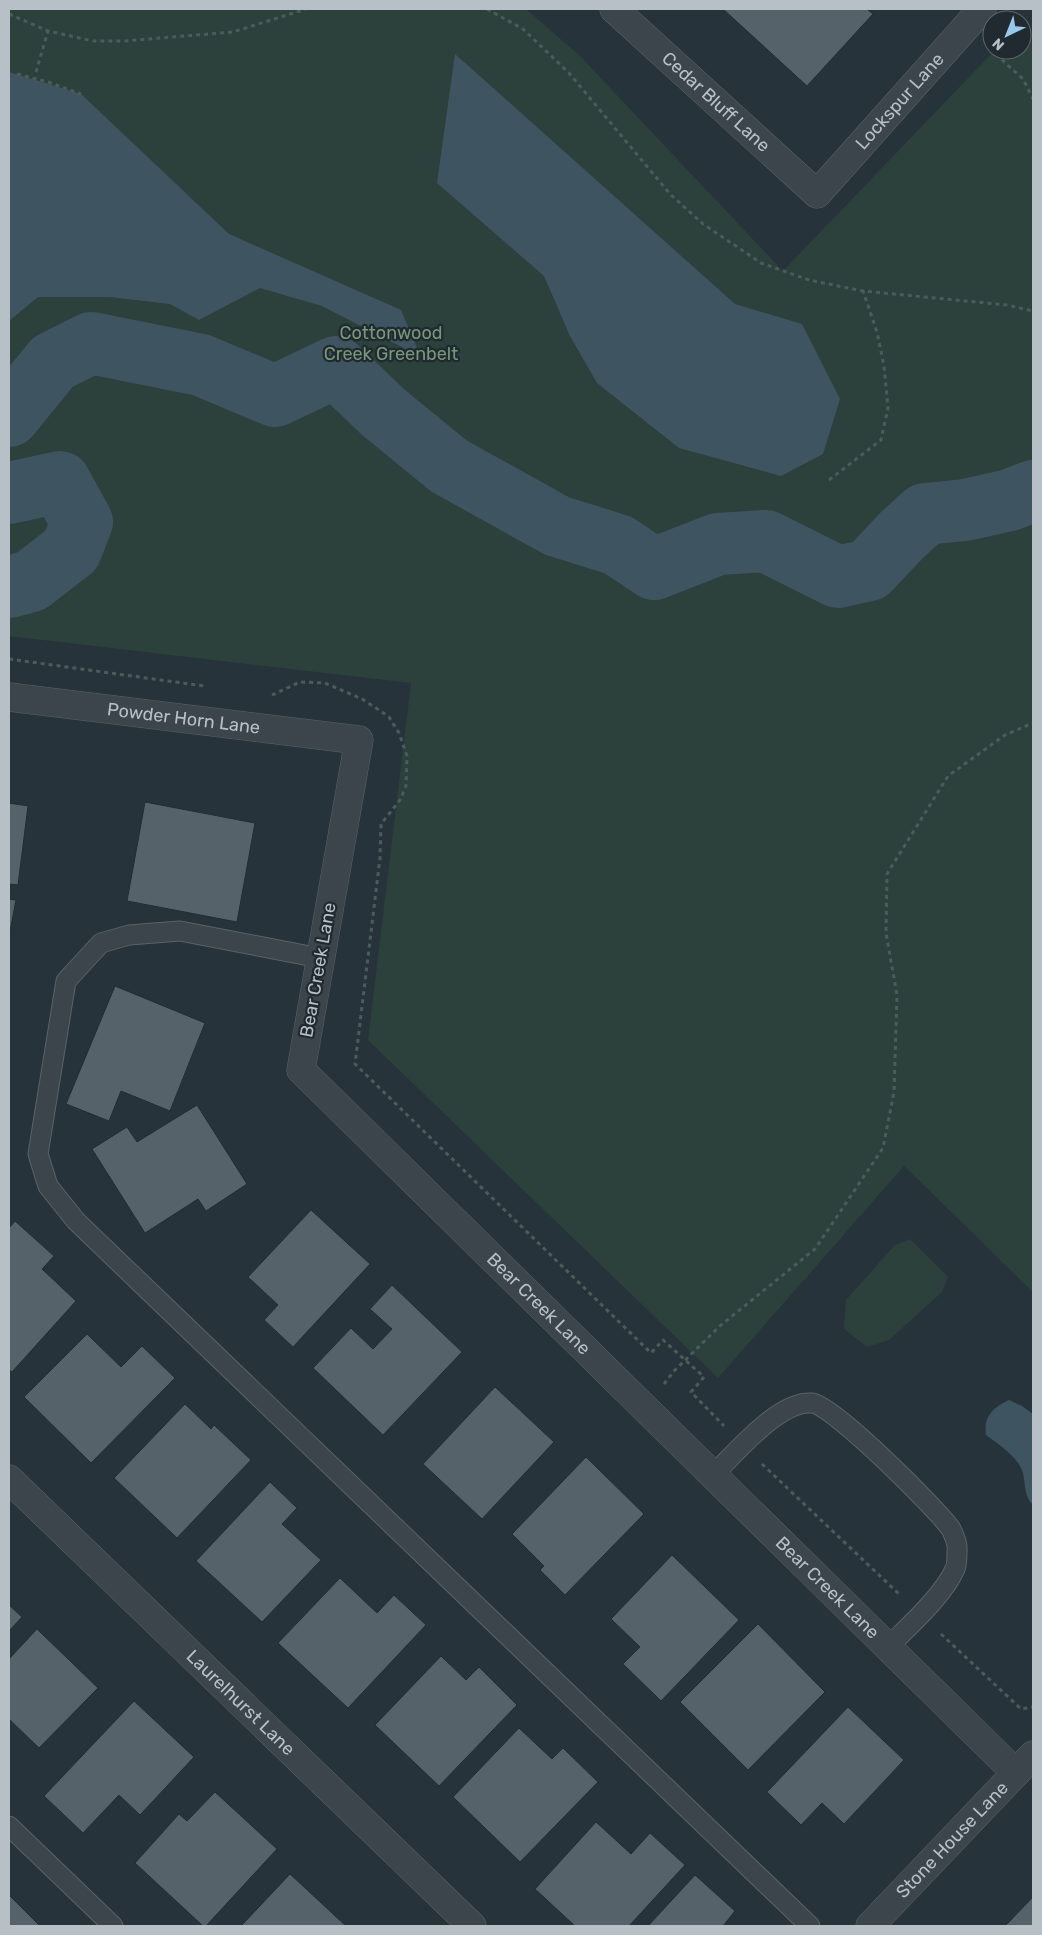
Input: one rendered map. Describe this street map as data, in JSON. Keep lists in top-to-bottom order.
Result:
{
  "streets": {
    "street": [
      "Cedar Bluff Lane",
      "Lockspur Lane",
      "Powder Horn Lane",
      "Bear Creek Lane",
      "Laurelhurst Lane",
      "Stone House Lane"
    ]
  },
  "crossings": [
    ["Cedar Bluff Lane", "Lockspur Lane"],
    ["Powder Horn Lane", "Bear Creek Lane"],
    ["Bear Creek Lane", "Stone House Lane"]
  ],
  "parks": ["Cottonwood Creek Greenbelt"],
  "north": "bottom left"
}
